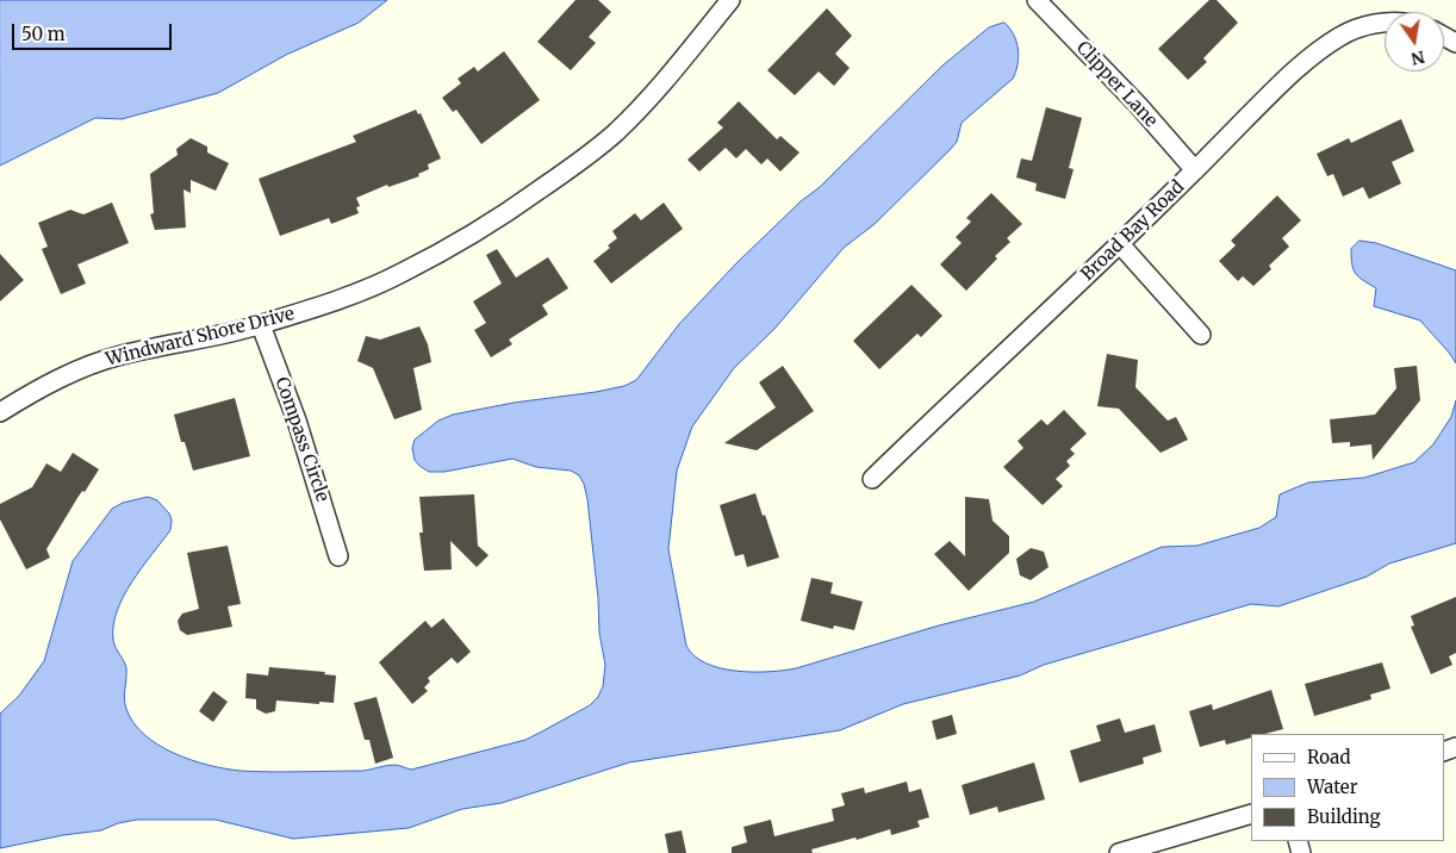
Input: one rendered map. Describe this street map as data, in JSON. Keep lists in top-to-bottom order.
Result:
{
  "streets": {
    "street": [
      "Clipper Lane",
      "Broad Bay Road",
      "Windward Shore Drive",
      "Compass Circle"
    ]
  },
  "crossings": [
    ["Clipper Lane", "Broad Bay Road"],
    ["Windward Shore Drive", "Compass Circle"]
  ],
  "legend": ["Road", "Water", "Building"],
  "scale_bar": "50 m",
  "north": "bottom"
}
